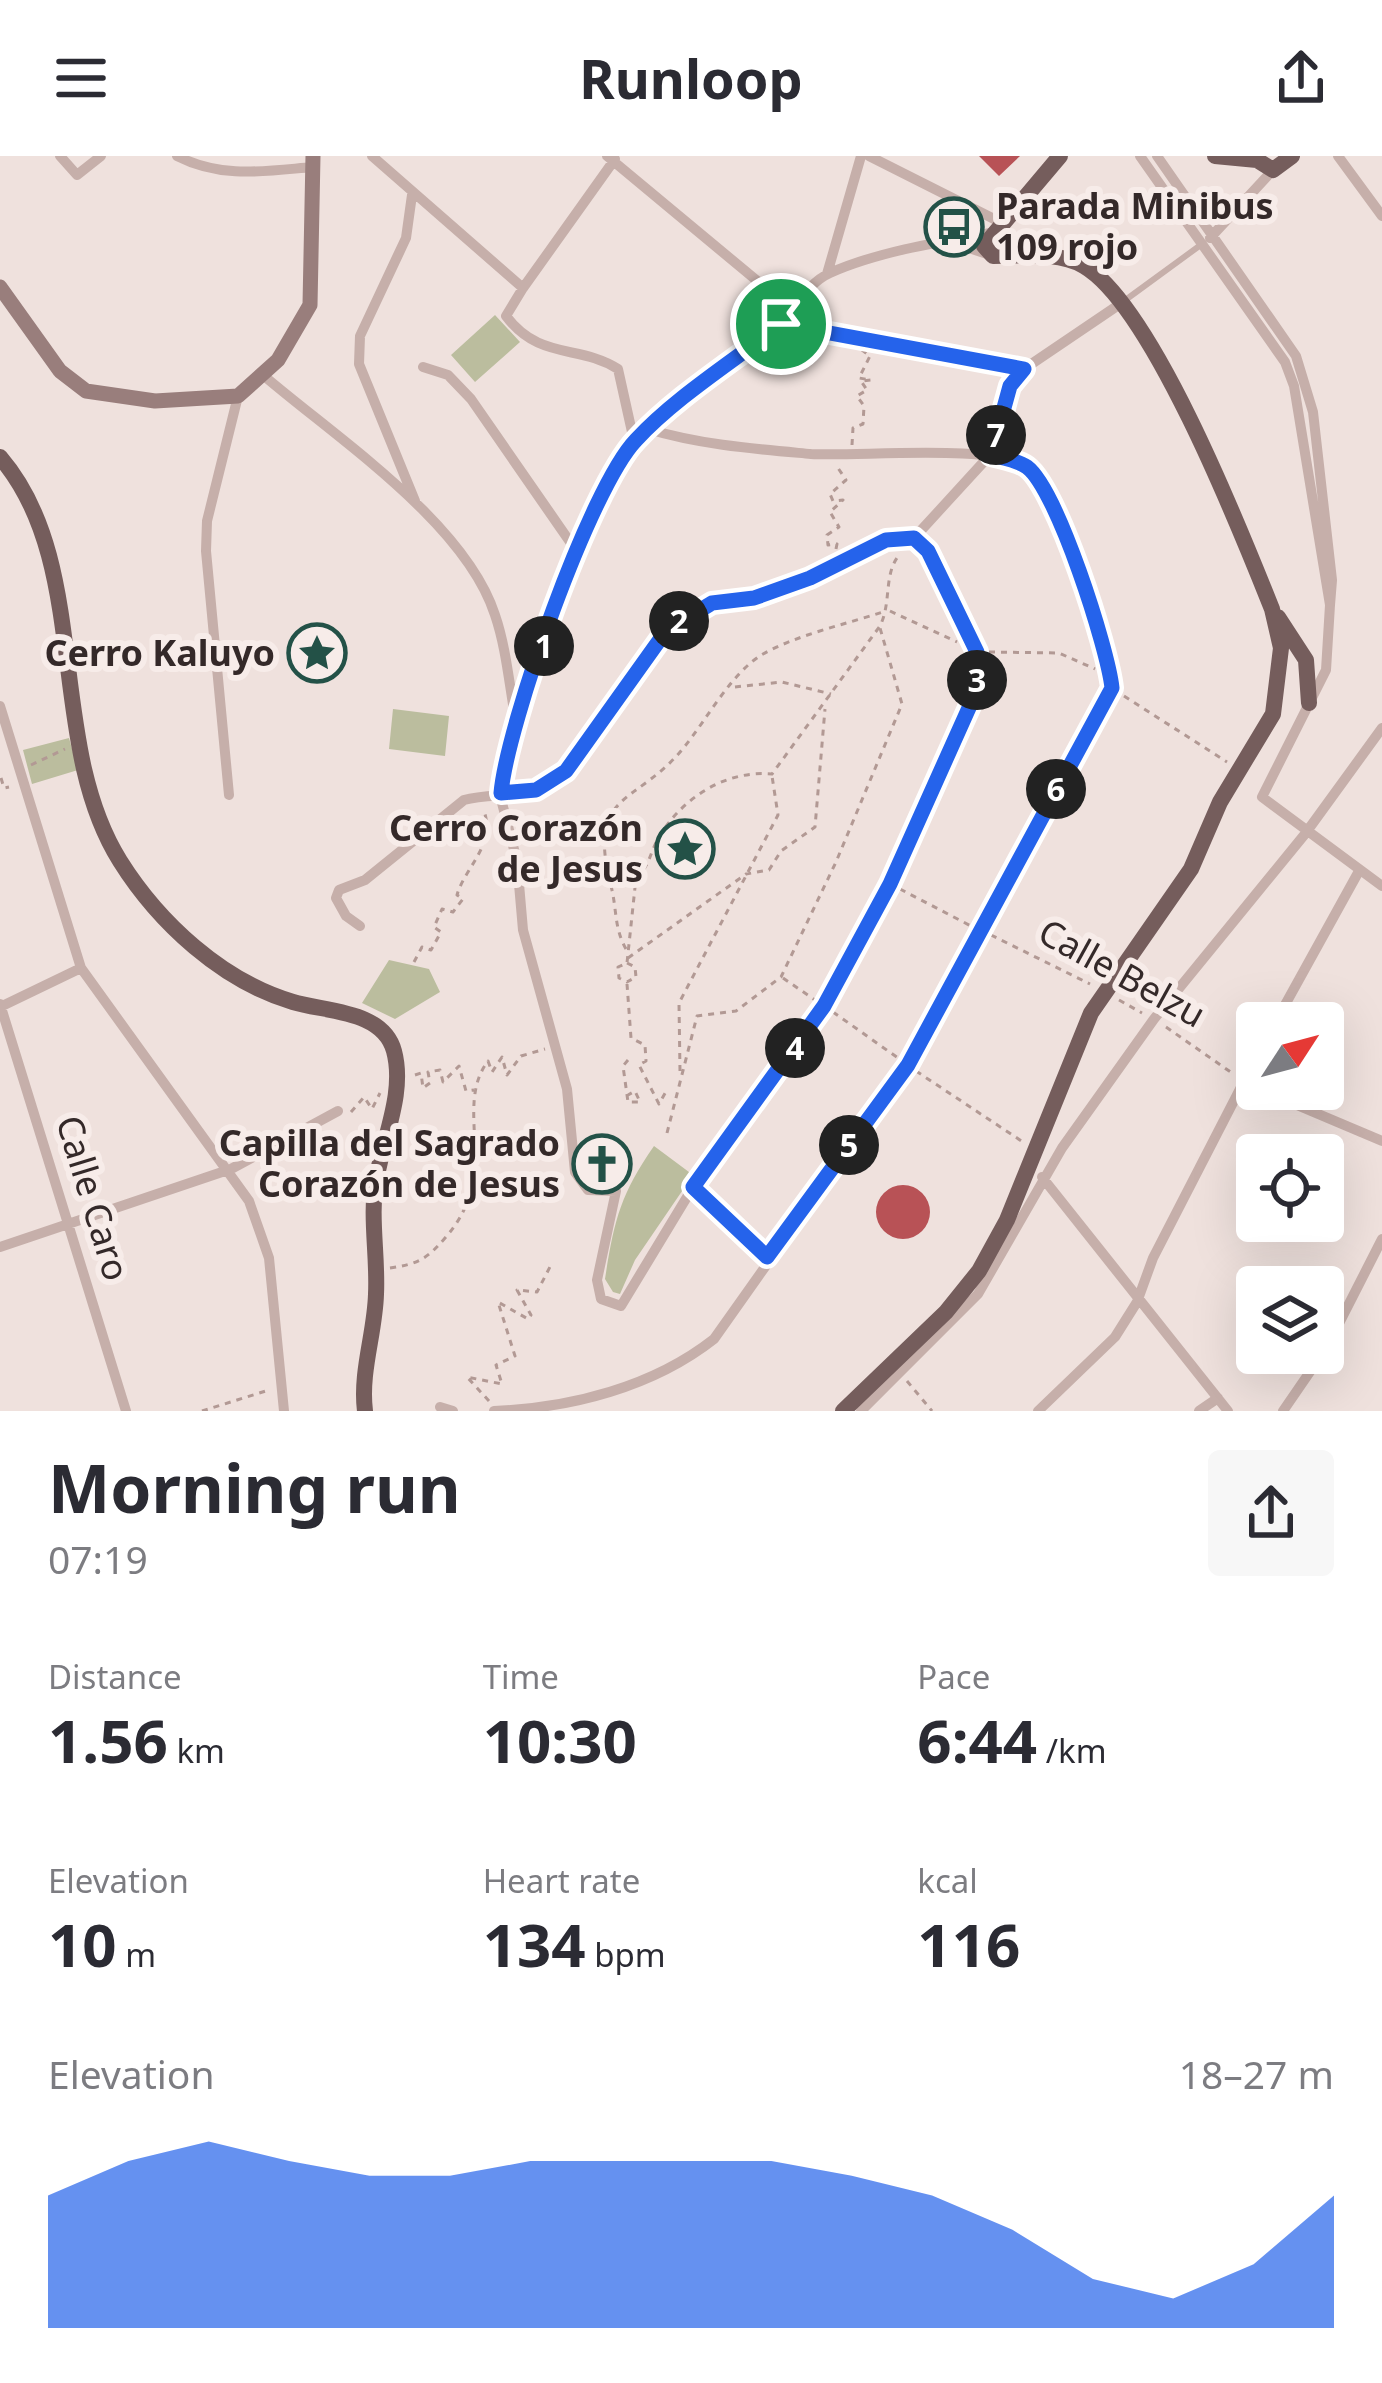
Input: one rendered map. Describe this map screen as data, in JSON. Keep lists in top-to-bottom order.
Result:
{
  "streets": {
    "street": ["Calle Caro"],
    "path": ["Calle Belzu"]
  },
  "places": {
    "bus stop": ["Parada Minibus 109 rojo"],
    "place": ["Cerro Kaluyo", "Cerro Corazón de Jesus"],
    "church": ["Capilla del Sagrado Corazón de Jesus"]
  },
  "north": "top right",
  "page": {
    "header": "Runloop",
    "pins": [
      "7",
      "2",
      "1",
      "3",
      "6",
      "4",
      "5"
    ],
    "heading": ["Morning run", "07:19"],
    "stats": [
      ["Distance", "1.56 km"],
      ["Time", "10:30"],
      ["Pace", "6:44 /km"],
      ["Elevation", "10 m"],
      ["Heart rate", "134 bpm"],
      ["kcal", "116"]
    ],
    "chart": ["Elevation", "18–27 m"]
  }
}
